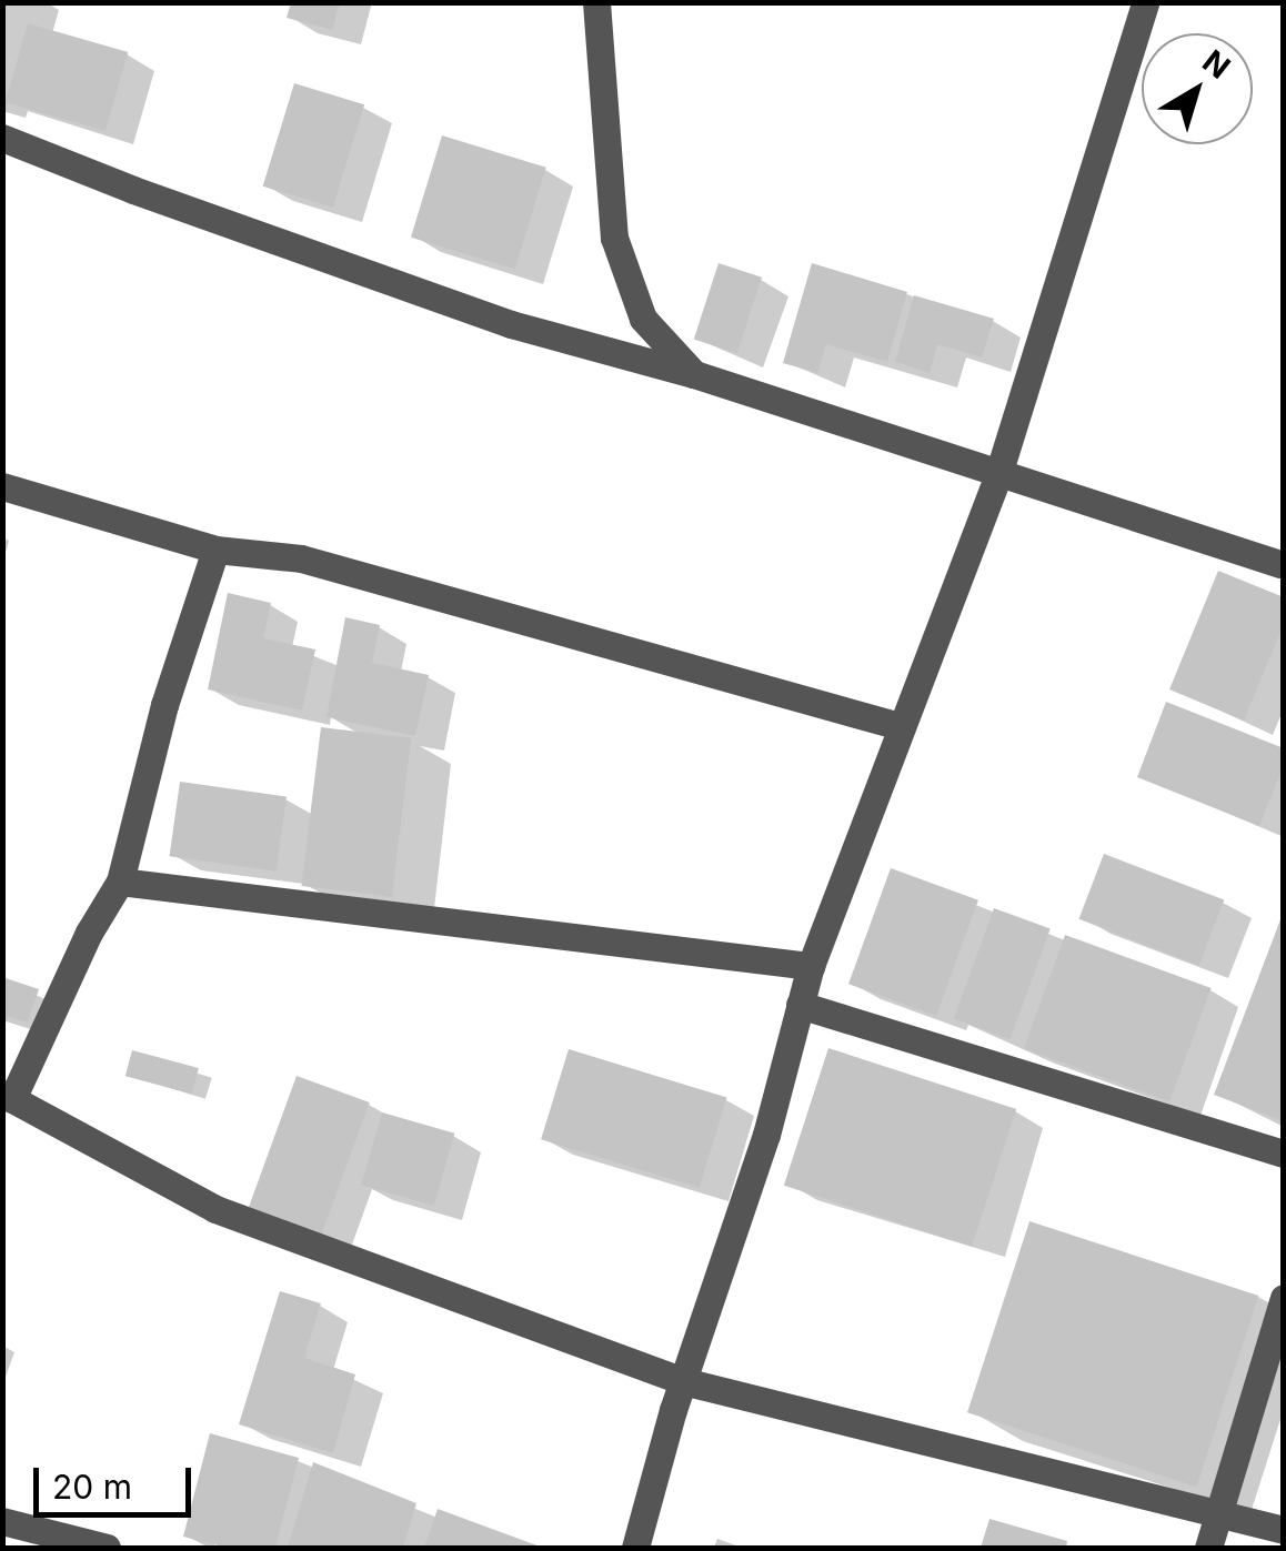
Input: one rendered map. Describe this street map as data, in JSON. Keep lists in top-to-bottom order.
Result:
{
  "scale_bar": "20 m",
  "north": "top right"
}
